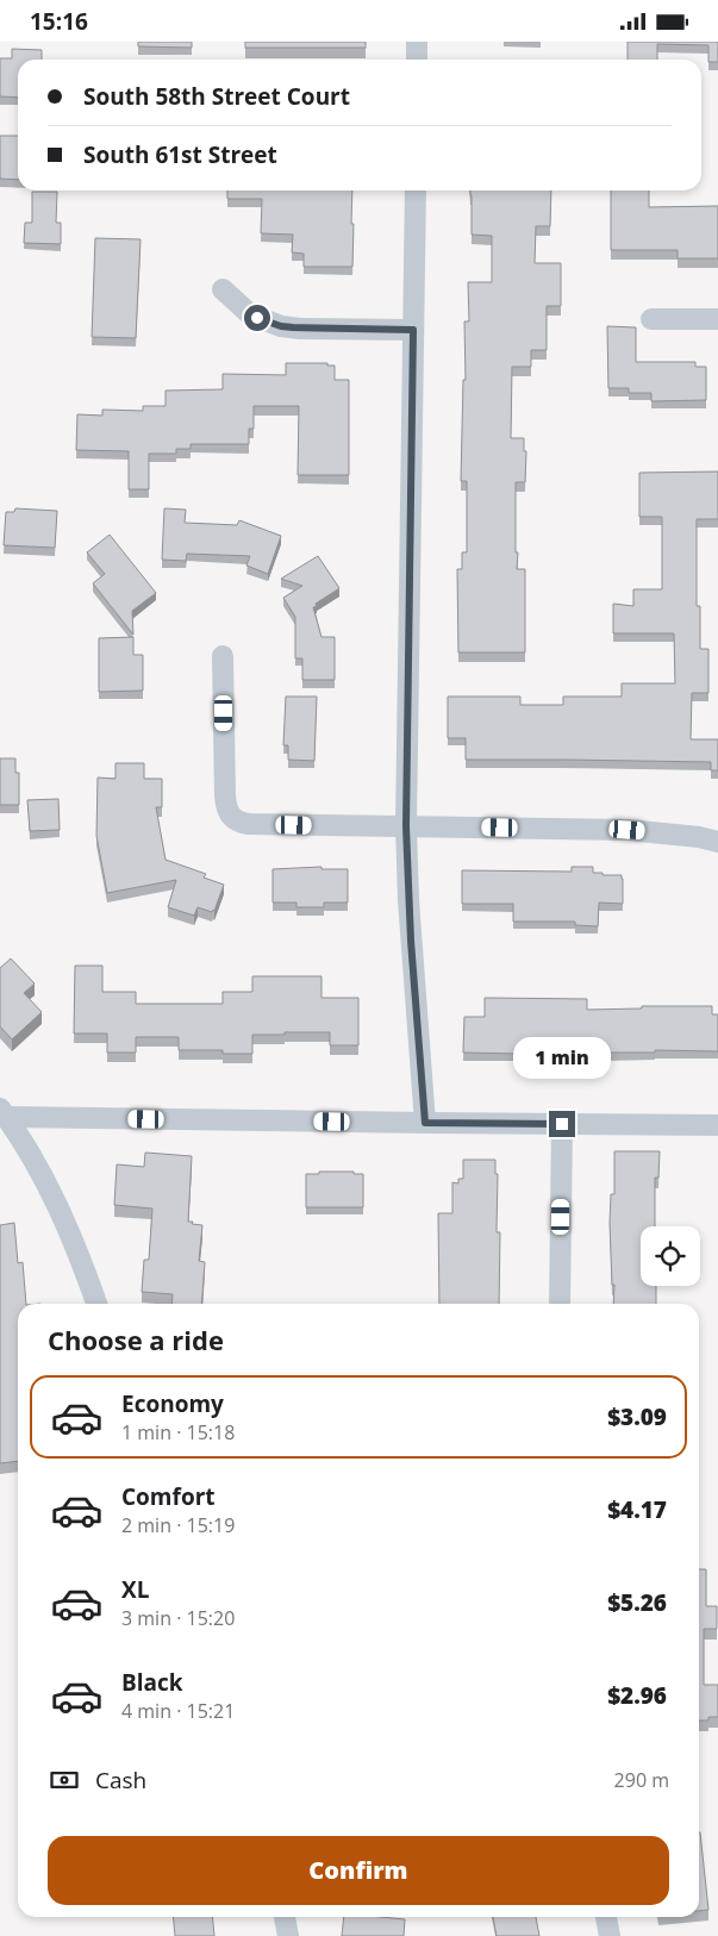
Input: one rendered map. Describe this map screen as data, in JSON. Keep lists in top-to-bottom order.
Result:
{
  "page": {
    "status": "15:16",
    "banner": ["South 58th Street Court", "South 61st Street"],
    "bubble": "1 min",
    "heading": "Choose a ride",
    "list": [
      {
        "name": "Economy",
        "note": "1 min · 15:18",
        "value": "$3.09"
      },
      {
        "name": "Comfort",
        "note": "2 min · 15:19",
        "value": "$4.17"
      },
      {
        "name": "XL",
        "note": "3 min · 15:20",
        "value": "$5.26"
      },
      {
        "name": "Black",
        "note": "4 min · 15:21",
        "value": "$2.96"
      }
    ],
    "pay": ["Cash", "290 m"],
    "buttons": "Confirm"
  }
}
